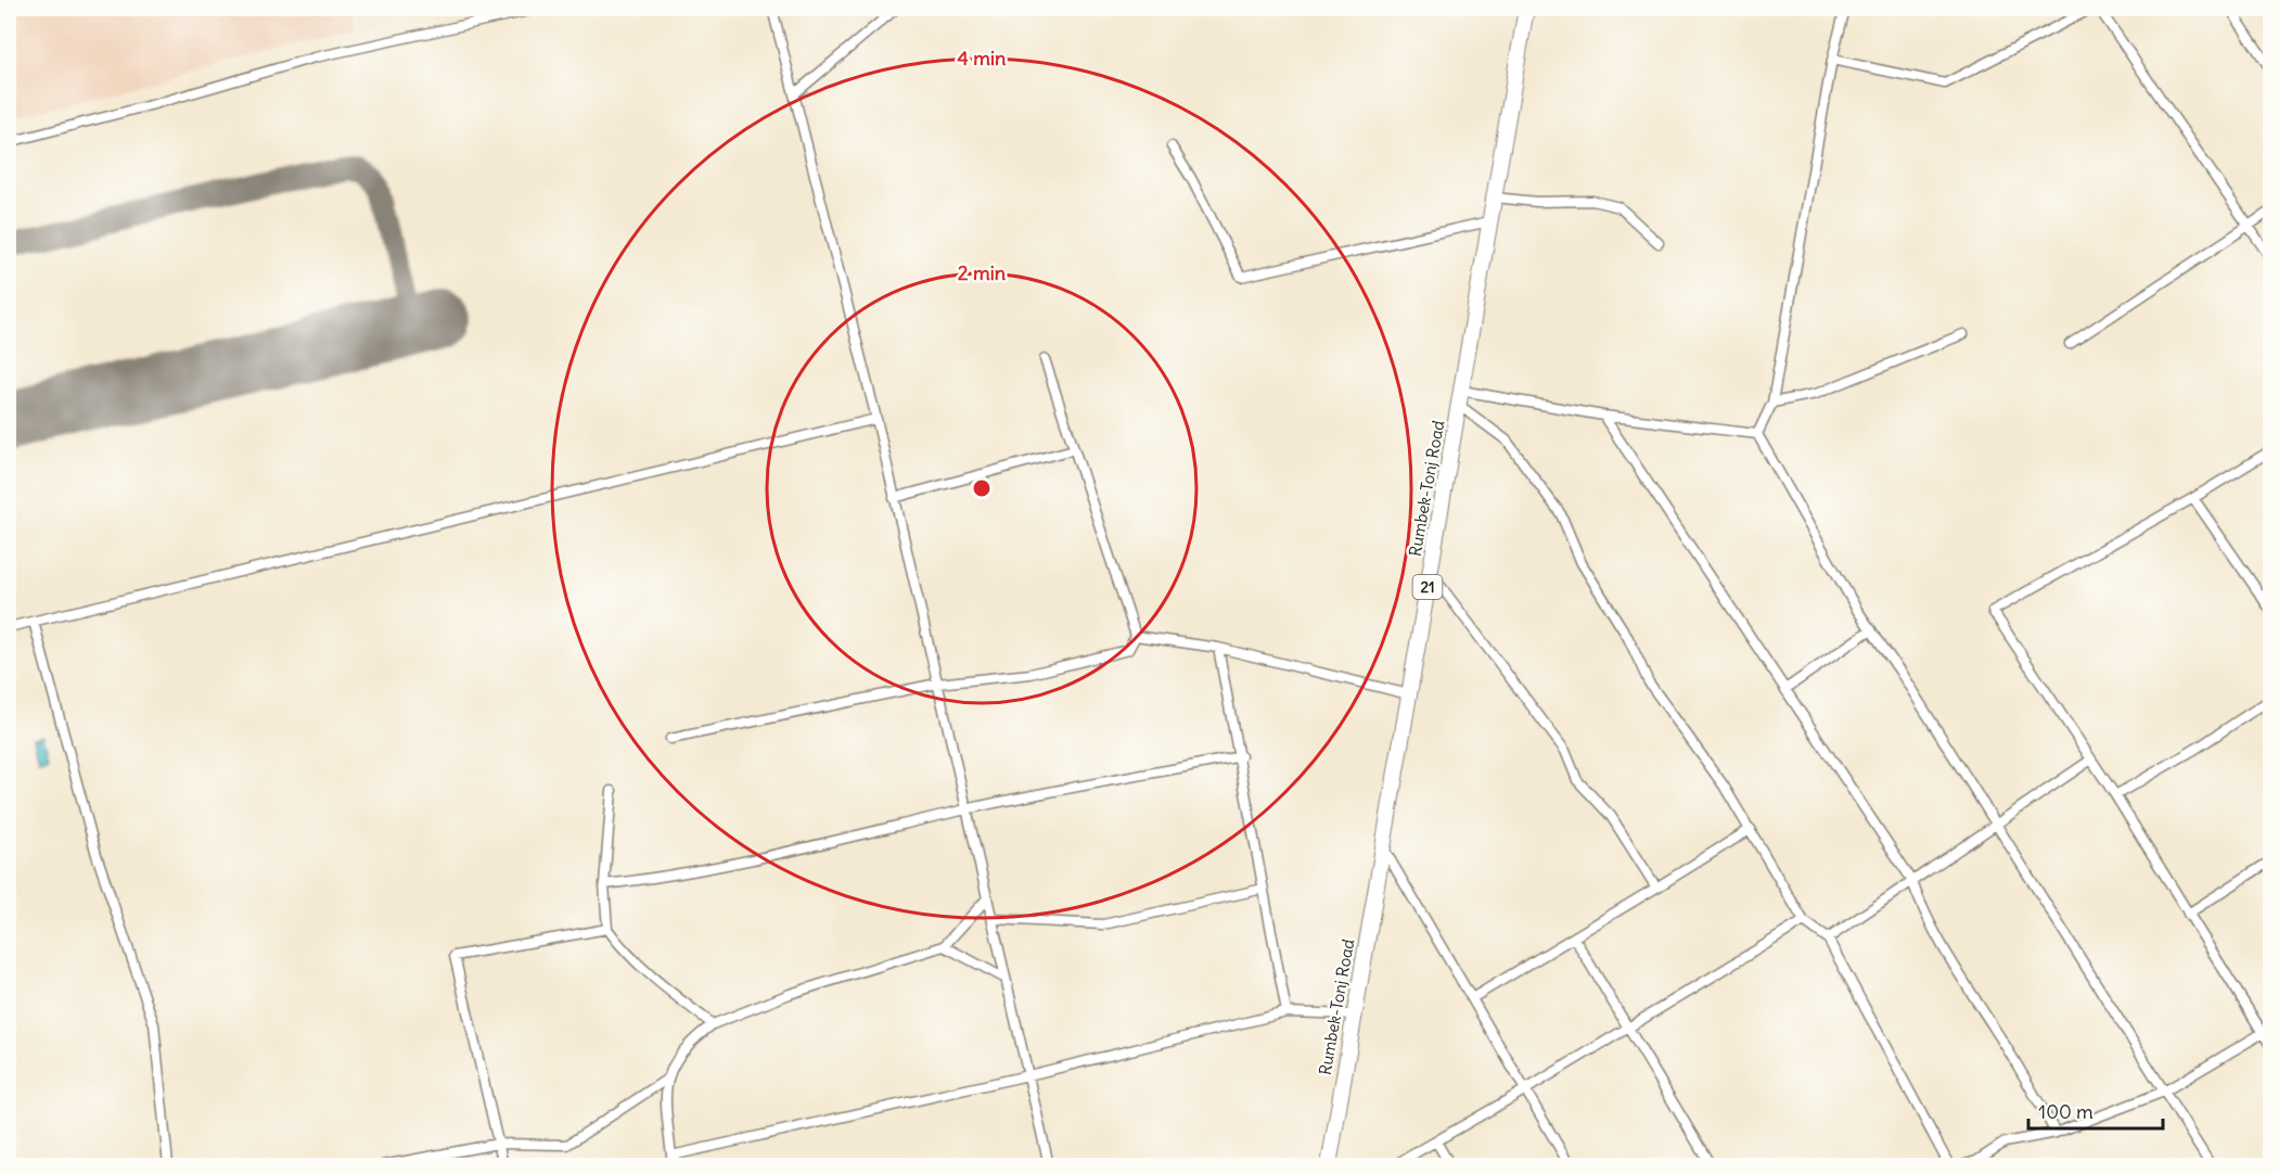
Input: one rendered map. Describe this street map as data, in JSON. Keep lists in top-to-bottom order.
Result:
{
  "streets": {
    "main road": ["Rumbek-Tonj Road", "21"]
  },
  "scale_bar": "100 m",
  "rings": ["4 min", "2 min"]
}
